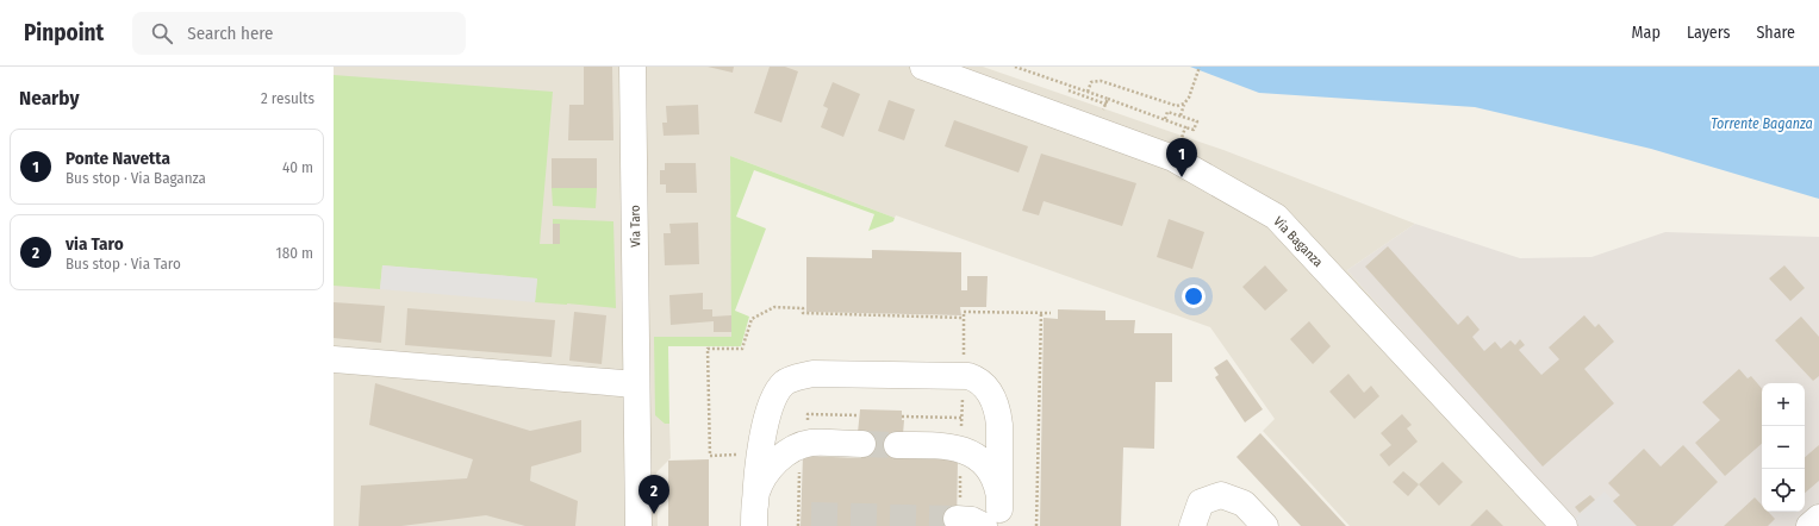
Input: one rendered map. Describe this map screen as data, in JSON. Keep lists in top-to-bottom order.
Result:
{
  "streets": {
    "street": ["Via Taro", "Via Baganza"]
  },
  "water": ["Torrente Baganza"],
  "page": {
    "header": "Pinpoint",
    "search": "Search here",
    "nav": ["Map", "Layers", "Share"],
    "heading": ["Nearby", "2 results"],
    "list": [
      {
        "mark": "1",
        "name": "Ponte Navetta",
        "note": "Bus stop · Via Baganza",
        "value": "40 m"
      },
      {
        "mark": "2",
        "name": "via Taro",
        "note": "Bus stop · Via Taro",
        "value": "180 m"
      }
    ],
    "pins": ["1", "2"],
    "map_buttons": ["+", "−"]
  }
}
